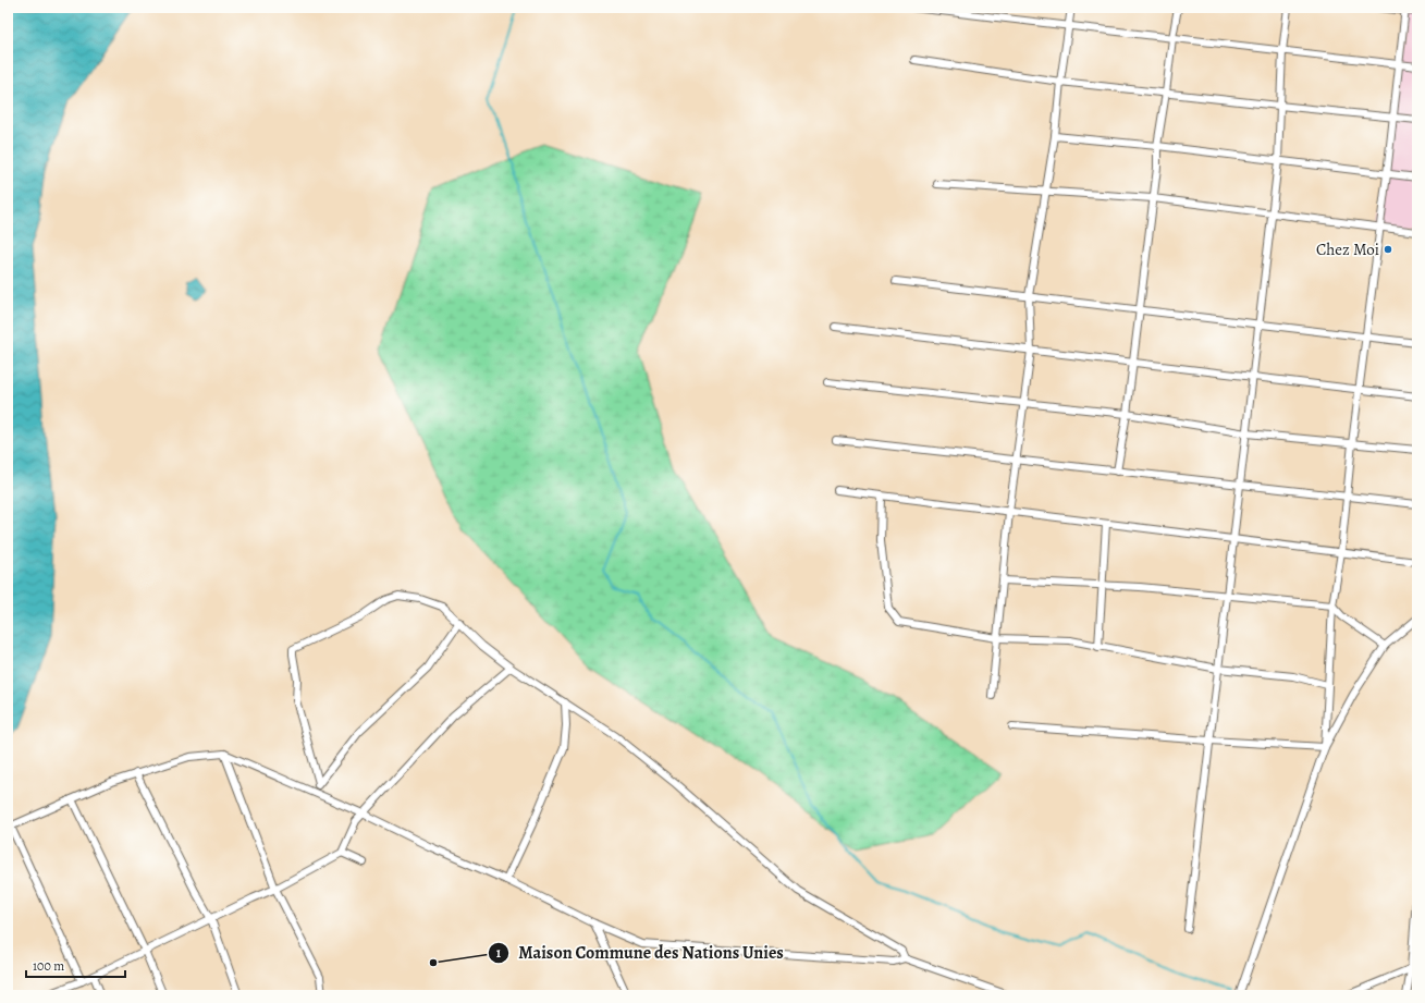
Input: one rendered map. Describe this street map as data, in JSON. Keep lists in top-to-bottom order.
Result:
{
  "places": ["Chez Moi", "Maison Commune des Nations Unies"],
  "scale_bar": "100 m"
}
